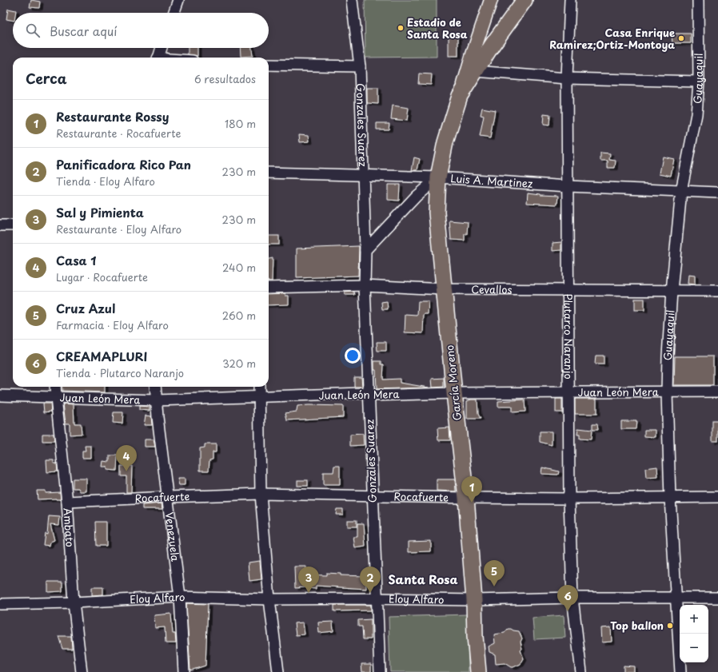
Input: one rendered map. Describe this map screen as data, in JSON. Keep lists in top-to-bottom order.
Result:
{
  "streets": {
    "highway": ["García Moreno"],
    "street": [
      "Guayaquil",
      "Gonzales Suarez",
      "Luis A. Martinez",
      "Cevallos",
      "Plutarco Naranjo",
      "Juan León Mera",
      "Rocafuerte",
      "Ambato",
      "Venezuela",
      "Eloy Alfaro"
    ]
  },
  "crossings": [
    ["Guayaquil", "Luis A. Martinez"],
    ["Guayaquil", "Cevallos"],
    ["Guayaquil", "Juan León Mera"],
    ["Guayaquil", "Rocafuerte"],
    ["Guayaquil", "Eloy Alfaro"],
    ["Gonzales Suarez", "Luis A. Martinez"],
    ["Gonzales Suarez", "Cevallos"],
    ["Gonzales Suarez", "Juan León Mera"],
    ["Gonzales Suarez", "Rocafuerte"],
    ["Gonzales Suarez", "Eloy Alfaro"],
    ["Luis A. Martinez", "Plutarco Naranjo"],
    ["Luis A. Martinez", "García Moreno"],
    ["Cevallos", "Plutarco Naranjo"],
    ["Cevallos", "García Moreno"],
    ["Plutarco Naranjo", "Juan León Mera"],
    ["Plutarco Naranjo", "Rocafuerte"],
    ["Plutarco Naranjo", "Eloy Alfaro"],
    ["García Moreno", "Juan León Mera"],
    ["García Moreno", "Rocafuerte"],
    ["García Moreno", "Eloy Alfaro"],
    ["Juan León Mera", "Ambato"],
    ["Juan León Mera", "Venezuela"],
    ["Rocafuerte", "Ambato"],
    ["Rocafuerte", "Venezuela"],
    ["Ambato", "Eloy Alfaro"],
    ["Venezuela", "Eloy Alfaro"]
  ],
  "districts": ["Santa Rosa"],
  "places": ["Estadio de Santa Rosa", "Casa Enrique Ramirez;Ortiz-Montoya", "Top ballon"],
  "page": {
    "search": "Buscar aquí",
    "heading": ["Cerca", "6 resultados"],
    "list": [
      {
        "mark": "1",
        "name": "Restaurante Rossy",
        "note": "Restaurante · Rocafuerte",
        "value": "180 m"
      },
      {
        "mark": "2",
        "name": "Panificadora Rico Pan",
        "note": "Tienda · Eloy Alfaro",
        "value": "230 m"
      },
      {
        "mark": "3",
        "name": "Sal y Pimienta",
        "note": "Restaurante · Eloy Alfaro",
        "value": "230 m"
      },
      {
        "mark": "4",
        "name": "Casa 1",
        "note": "Lugar · Rocafuerte",
        "value": "240 m"
      },
      {
        "mark": "5",
        "name": "Cruz Azul",
        "note": "Farmacia · Eloy Alfaro",
        "value": "260 m"
      },
      {
        "mark": "6",
        "name": "CREAMAPLURI",
        "note": "Tienda · Plutarco Naranjo",
        "value": "320 m"
      }
    ],
    "pins": [
      "4",
      "1",
      "5",
      "2",
      "3",
      "6"
    ],
    "map_buttons": ["+", "−"]
  }
}
